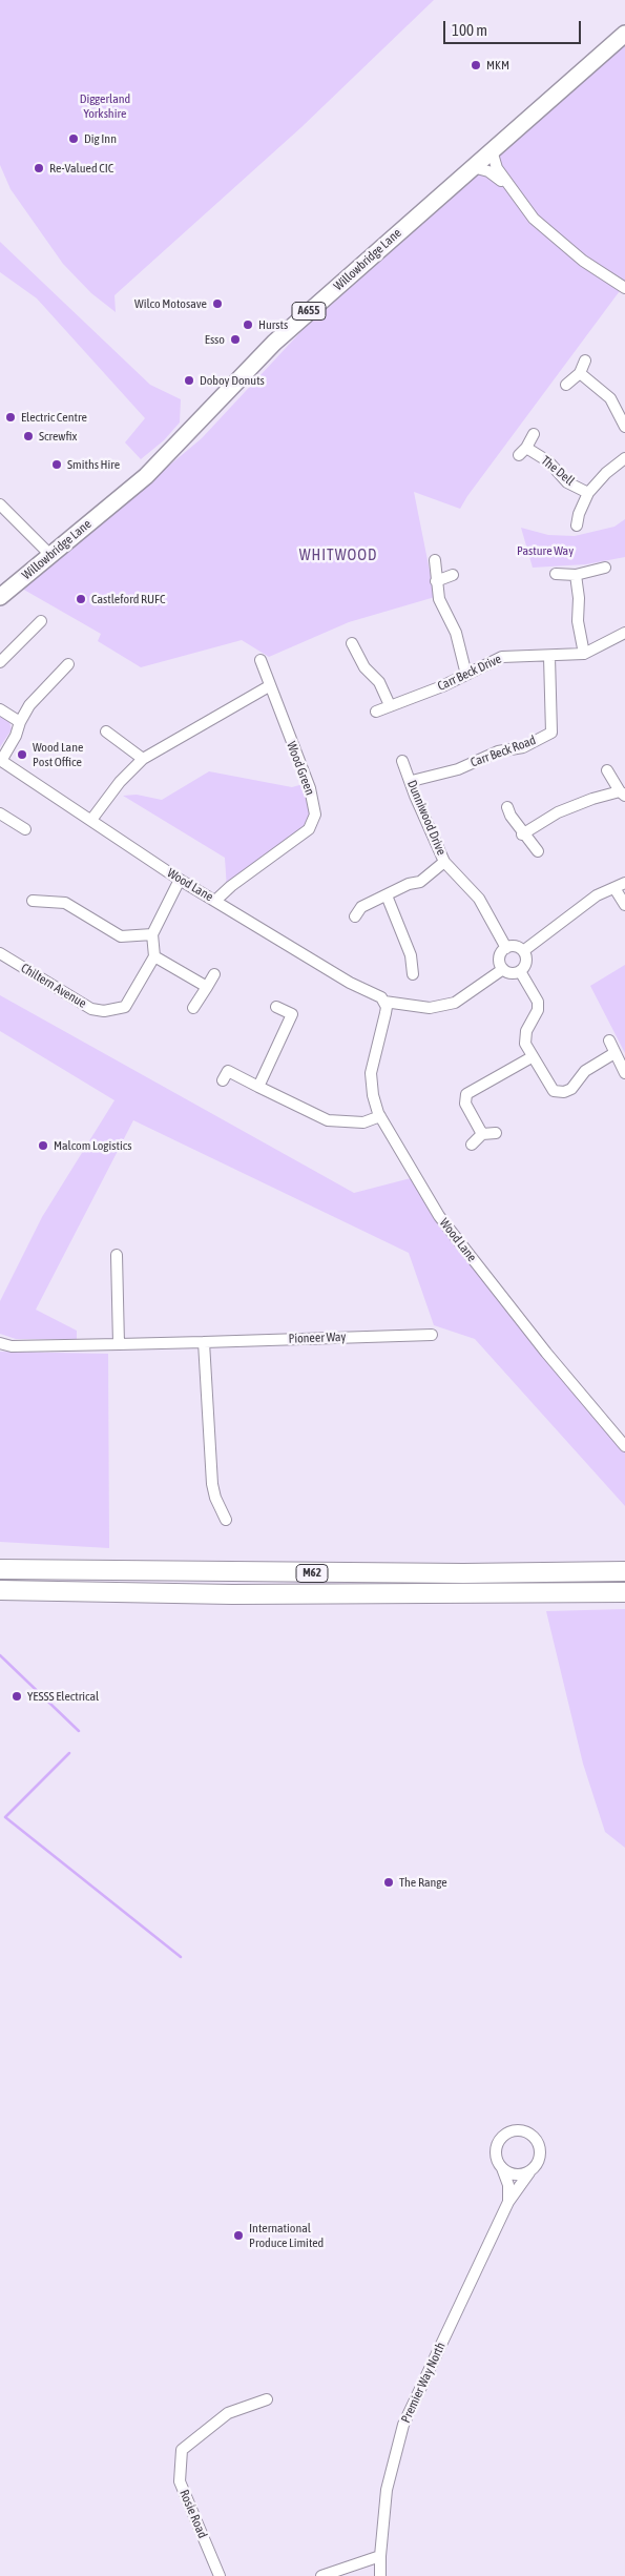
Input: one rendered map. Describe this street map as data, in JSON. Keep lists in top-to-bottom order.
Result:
{
  "streets": {
    "highway": ["M62"],
    "main road": ["Willowbridge Lane", "A655"],
    "street": [
      "The Dell",
      "Carr Beck Drive",
      "Carr Beck Road",
      "Wood Green",
      "Dunniwood Drive",
      "Wood Lane",
      "Chiltern Avenue",
      "Pioneer Way",
      "Premier Way North",
      "Rosie Road"
    ]
  },
  "crossings": [
    ["Carr Beck Drive", "Carr Beck Road"],
    ["Carr Beck Road", "Dunniwood Drive"],
    ["Wood Green", "Wood Lane"],
    ["Dunniwood Drive", "Wood Lane"]
  ],
  "districts": ["WHITWOOD"],
  "parks": ["Diggerland Yorkshire", "Pasture Way"],
  "places": [
    "MKM",
    "Dig Inn",
    "Re-Valued CIC",
    "Wilco Motosave",
    "Hursts",
    "Esso",
    "Doboy Donuts",
    "Electric Centre",
    "Screwfix",
    "Smiths Hire",
    "Castleford RUFC",
    "Wood Lane Post Office",
    "Malcom Logistics",
    "YESSS Electrical",
    "The Range",
    "International Produce Limited"
  ],
  "scale_bar": "100 m"
}
